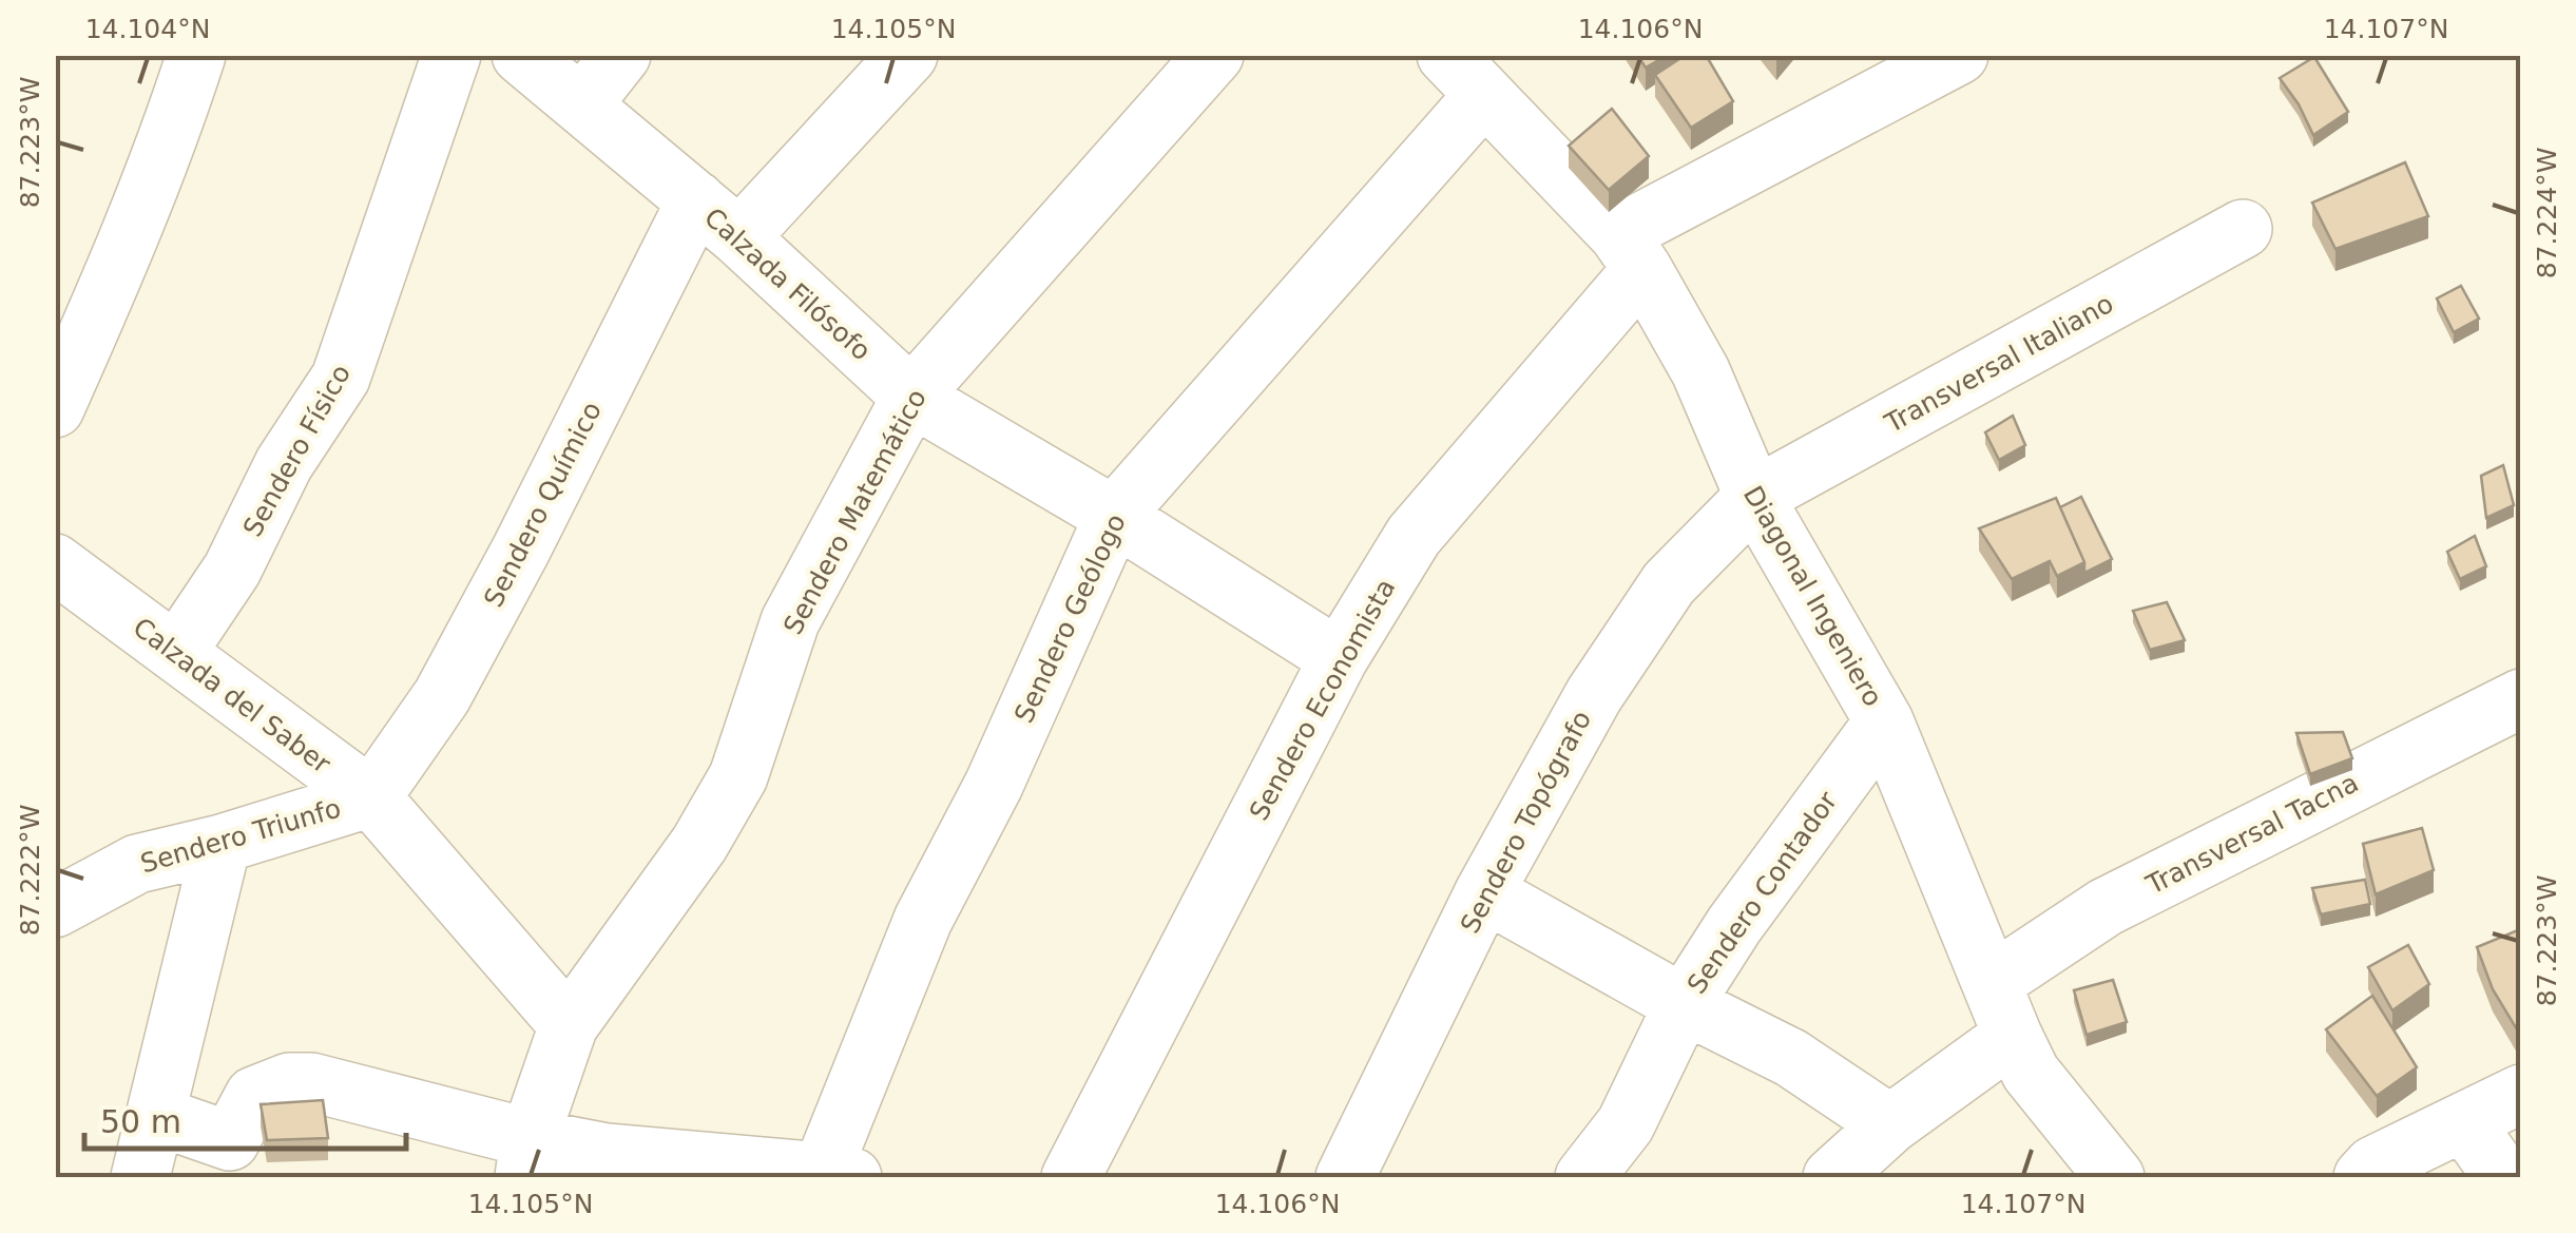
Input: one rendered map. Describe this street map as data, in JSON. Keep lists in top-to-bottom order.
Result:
{
  "streets": {
    "street": [
      "Calzada Filósofo",
      "Transversal Italiano",
      "Sendero Físico",
      "Sendero Químico",
      "Sendero Matemático",
      "Diagonal Ingeniero",
      "Sendero Geólogo",
      "Calzada del Saber",
      "Sendero Economista",
      "Sendero Topógrafo",
      "Transversal Tacna",
      "Sendero Triunfo",
      "Sendero Contador"
    ]
  },
  "crossings": [
    ["Calzada Filósofo", "Sendero Químico"],
    ["Calzada Filósofo", "Sendero Matemático"],
    ["Calzada Filósofo", "Sendero Geólogo"],
    ["Calzada Filósofo", "Sendero Economista"],
    ["Transversal Italiano", "Diagonal Ingeniero"],
    ["Transversal Italiano", "Sendero Topógrafo"],
    ["Sendero Físico", "Calzada del Saber"],
    ["Sendero Químico", "Calzada del Saber"],
    ["Sendero Químico", "Sendero Triunfo"],
    ["Sendero Matemático", "Calzada del Saber"],
    ["Diagonal Ingeniero", "Sendero Geólogo"],
    ["Diagonal Ingeniero", "Sendero Economista"],
    ["Diagonal Ingeniero", "Sendero Topógrafo"],
    ["Diagonal Ingeniero", "Transversal Tacna"],
    ["Diagonal Ingeniero", "Sendero Contador"],
    ["Calzada del Saber", "Sendero Triunfo"]
  ],
  "scale_bar": "50 m",
  "coordinates": [
    "14.104°N",
    "14.105°N",
    "14.106°N",
    "14.107°N",
    "87.223°W",
    "87.224°W",
    "87.222°W"
  ]
}
